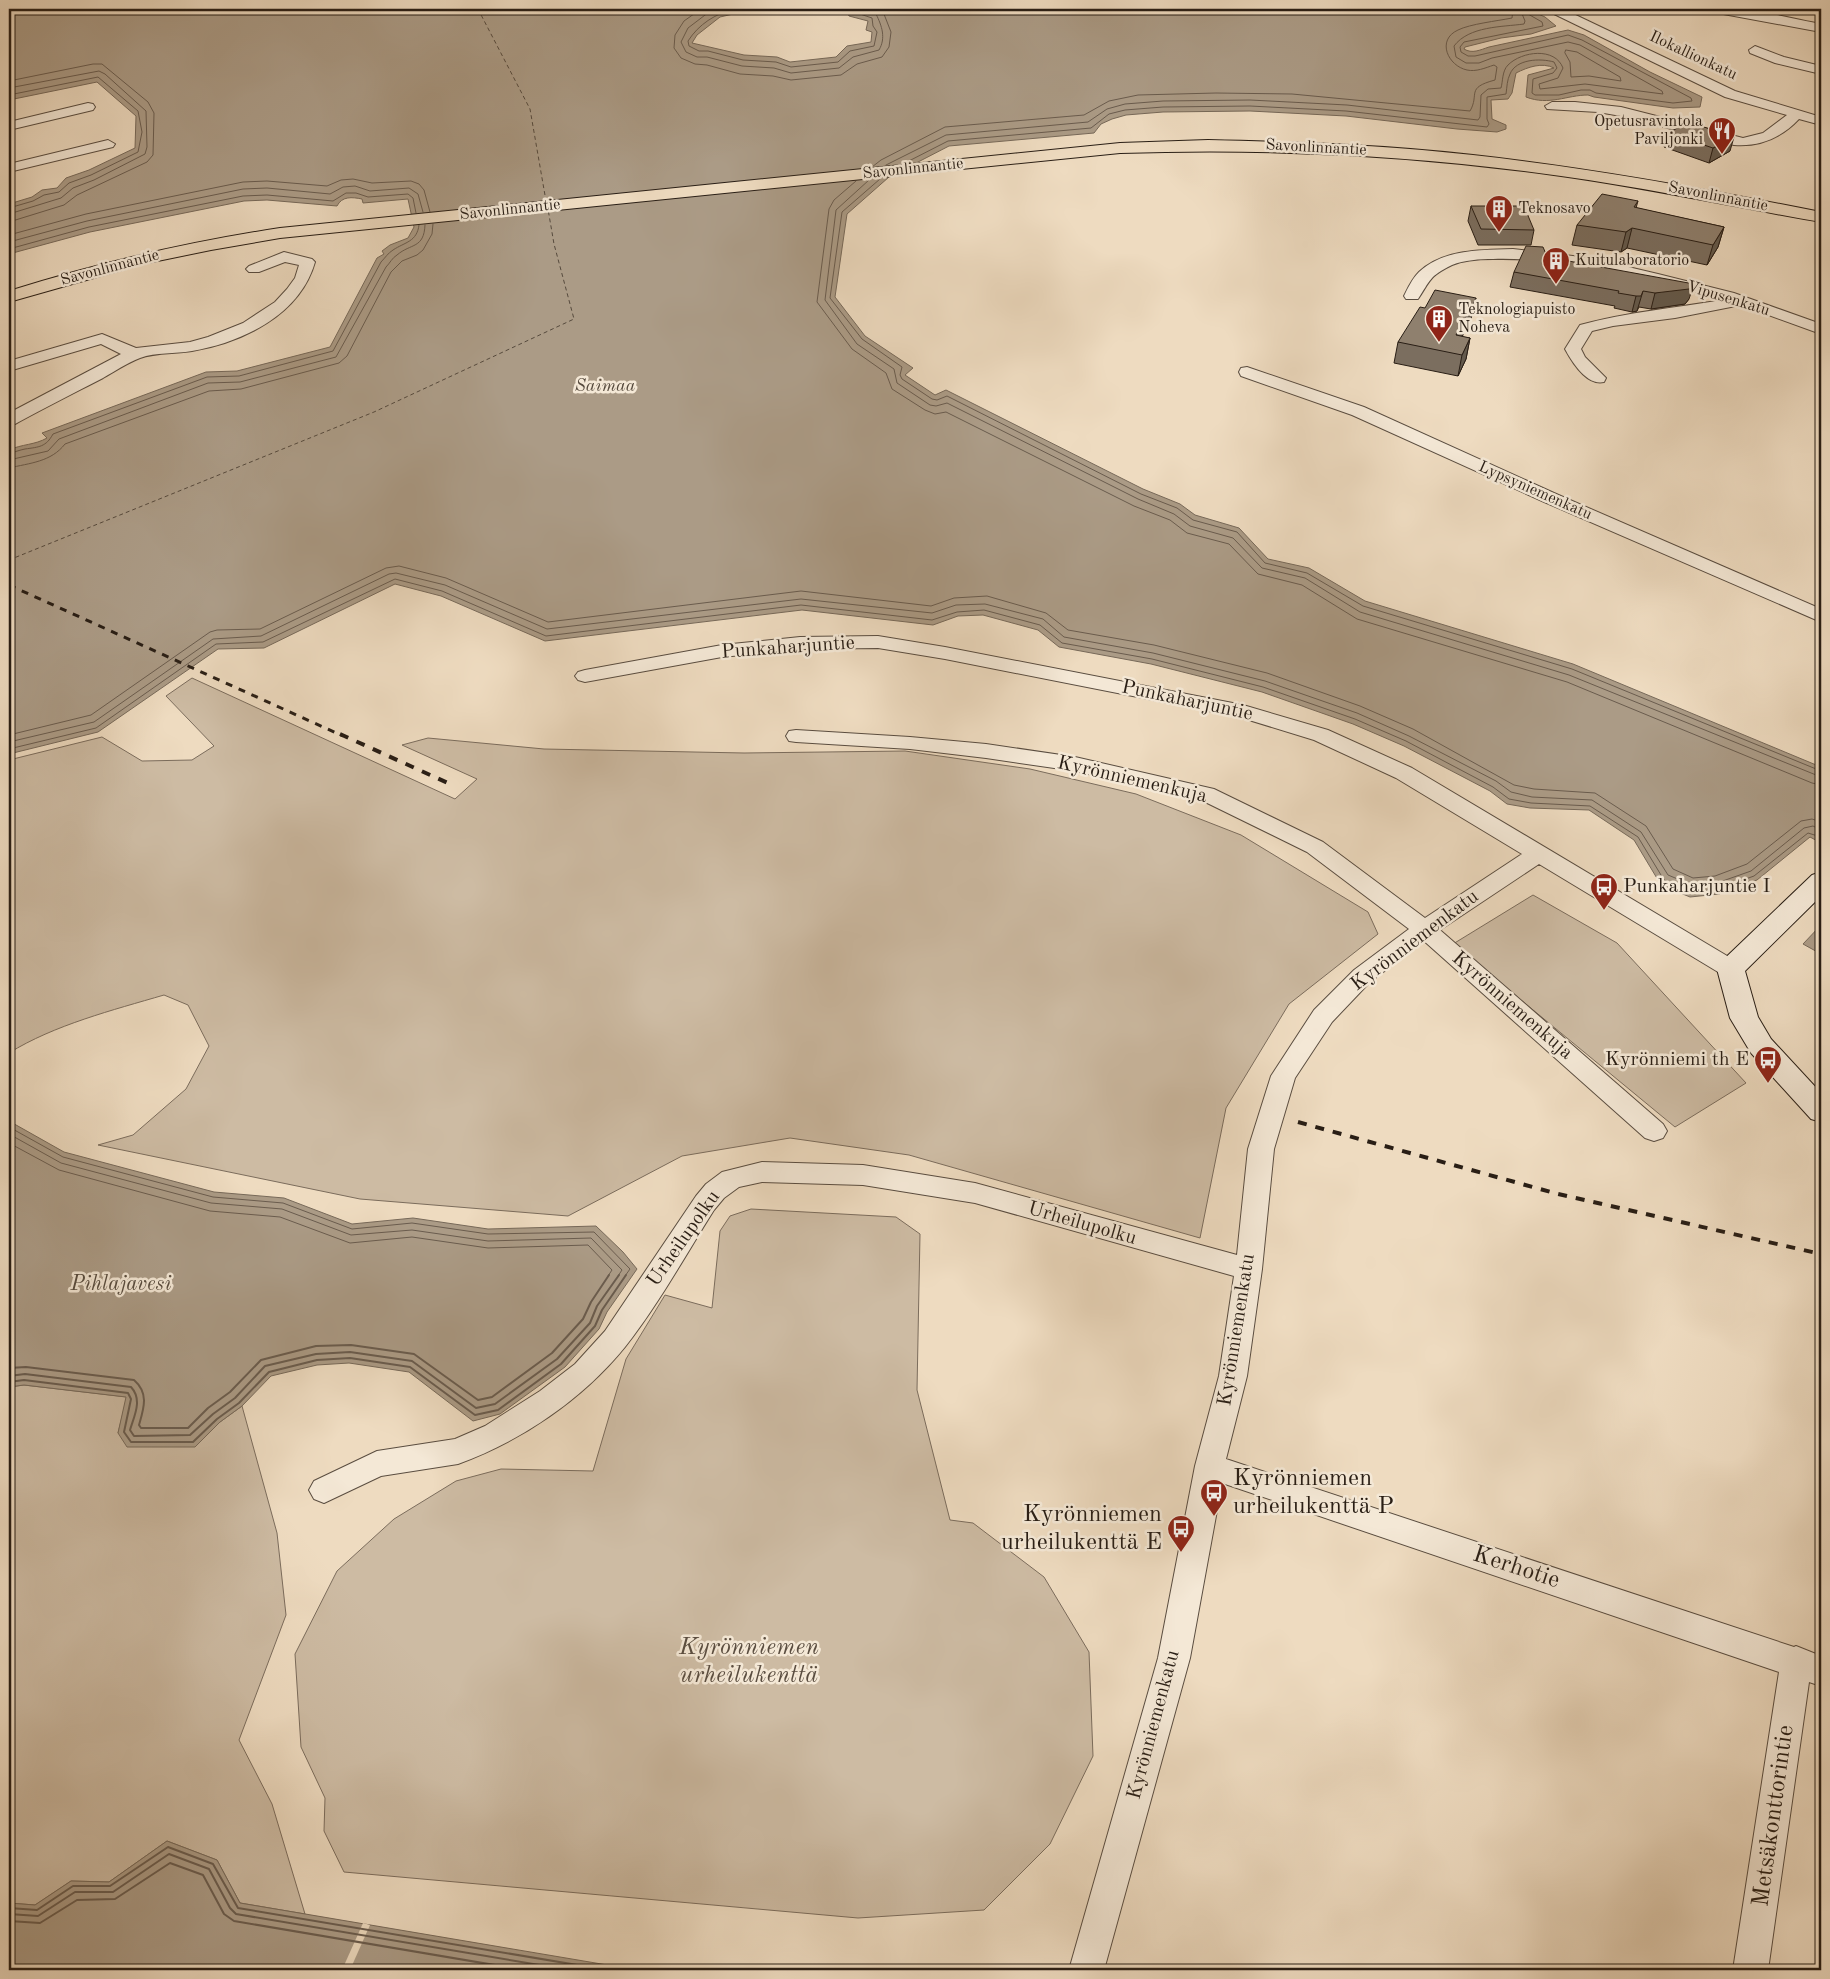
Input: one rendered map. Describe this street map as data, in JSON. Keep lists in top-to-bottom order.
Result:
{
  "streets": {
    "highway": ["Savonlinnantie"],
    "street": [
      "Ilokallionkatu",
      "Vipusenkatu",
      "Lypsyniemenkatu",
      "Punkaharjuntie",
      "Kyrönniemenkuja",
      "Kyrönniemenkatu",
      "Urheilupolku",
      "Kerhotie",
      "Metsäkonttorintie"
    ]
  },
  "crossings": [
    ["Punkaharjuntie", "Kyrönniemenkatu"],
    ["Kyrönniemenkuja", "Kyrönniemenkatu"],
    ["Kyrönniemenkatu", "Urheilupolku"],
    ["Kyrönniemenkatu", "Kerhotie"],
    ["Kerhotie", "Metsäkonttorintie"]
  ],
  "water": ["Saimaa", "Pihlajavesi"],
  "parks": ["Kyrönniemen urheilukenttä"],
  "places": {
    "restaurant": ["Opetusravintola Paviljonki"],
    "building": ["Teknosavo", "Kuitulaboratorio", "Teknologiapuisto Noheva"],
    "bus stop": [
      "Punkaharjuntie I",
      "Kyrönniemi th E",
      "Kyrönniemen urheilukenttä P",
      "Kyrönniemen urheilukenttä E"
    ]
  }
}
